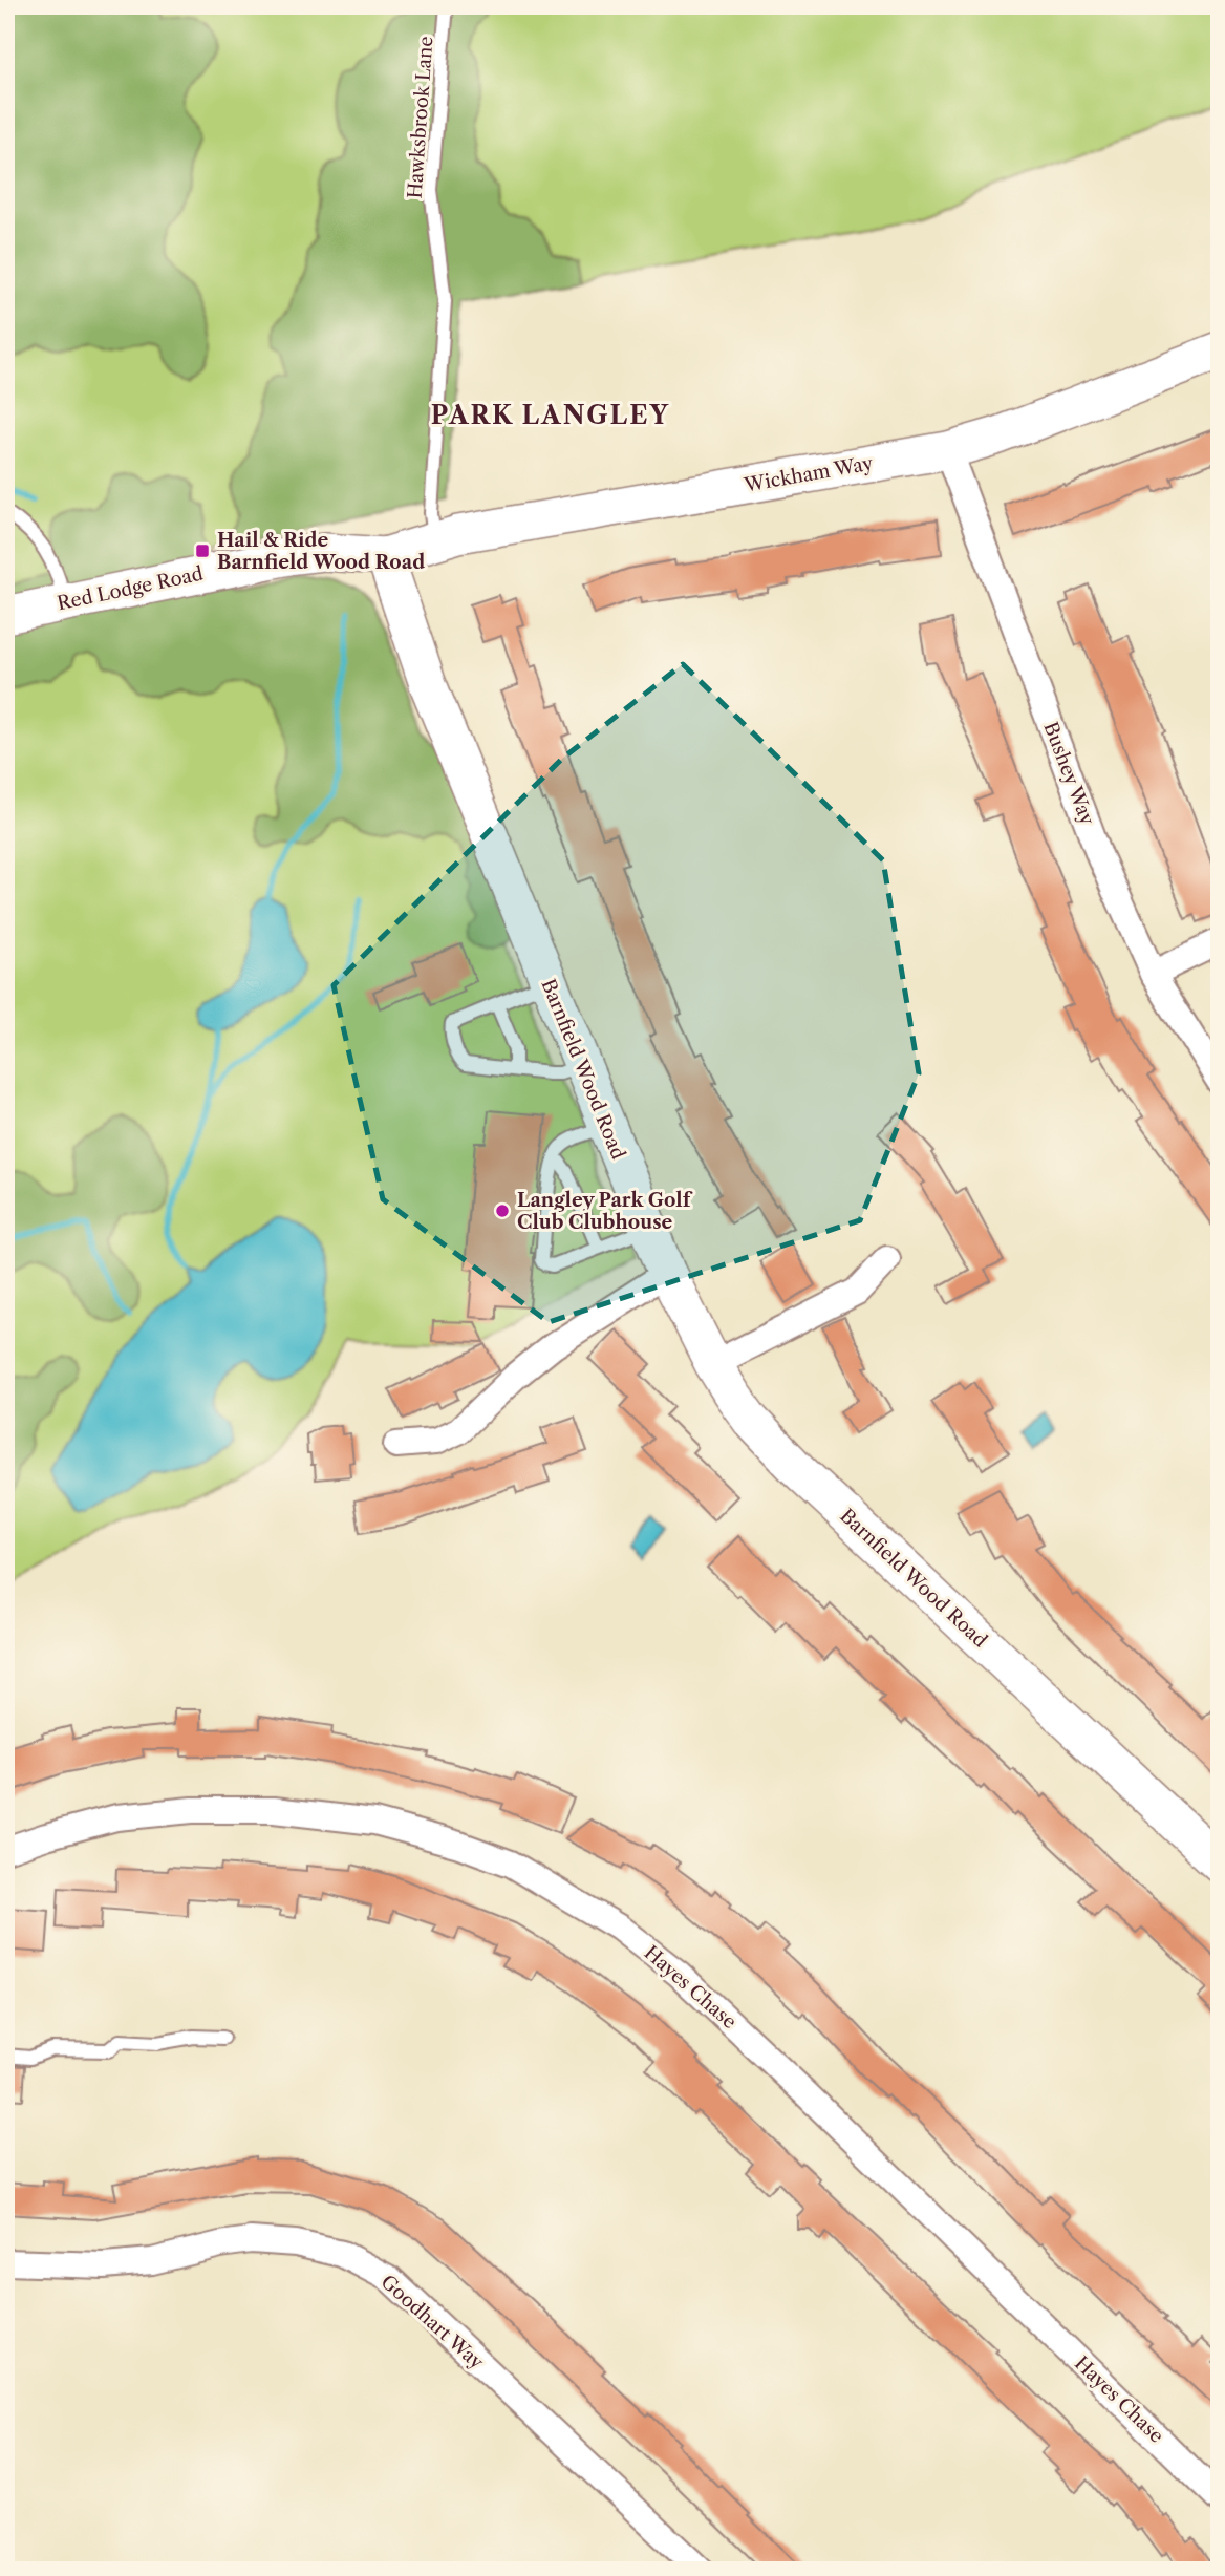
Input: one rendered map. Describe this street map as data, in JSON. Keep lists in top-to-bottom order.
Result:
{
  "streets": {
    "street": [
      "Wickham Way",
      "Red Lodge Road",
      "Bushey Way",
      "Barnfield Wood Road",
      "Hayes Chase",
      "Goodhart Way"
    ],
    "lane": ["Hawksbrook Lane"]
  },
  "crossings": [
    ["Hawksbrook Lane", "Wickham Way"],
    ["Wickham Way", "Red Lodge Road"],
    ["Wickham Way", "Bushey Way"],
    ["Wickham Way", "Barnfield Wood Road"],
    ["Red Lodge Road", "Barnfield Wood Road"]
  ],
  "districts": ["PARK LANGLEY"],
  "places": {
    "transit": ["Hail & Ride Barnfield Wood Road"],
    "other": ["Langley Park Golf Club Clubhouse"]
  }
}
